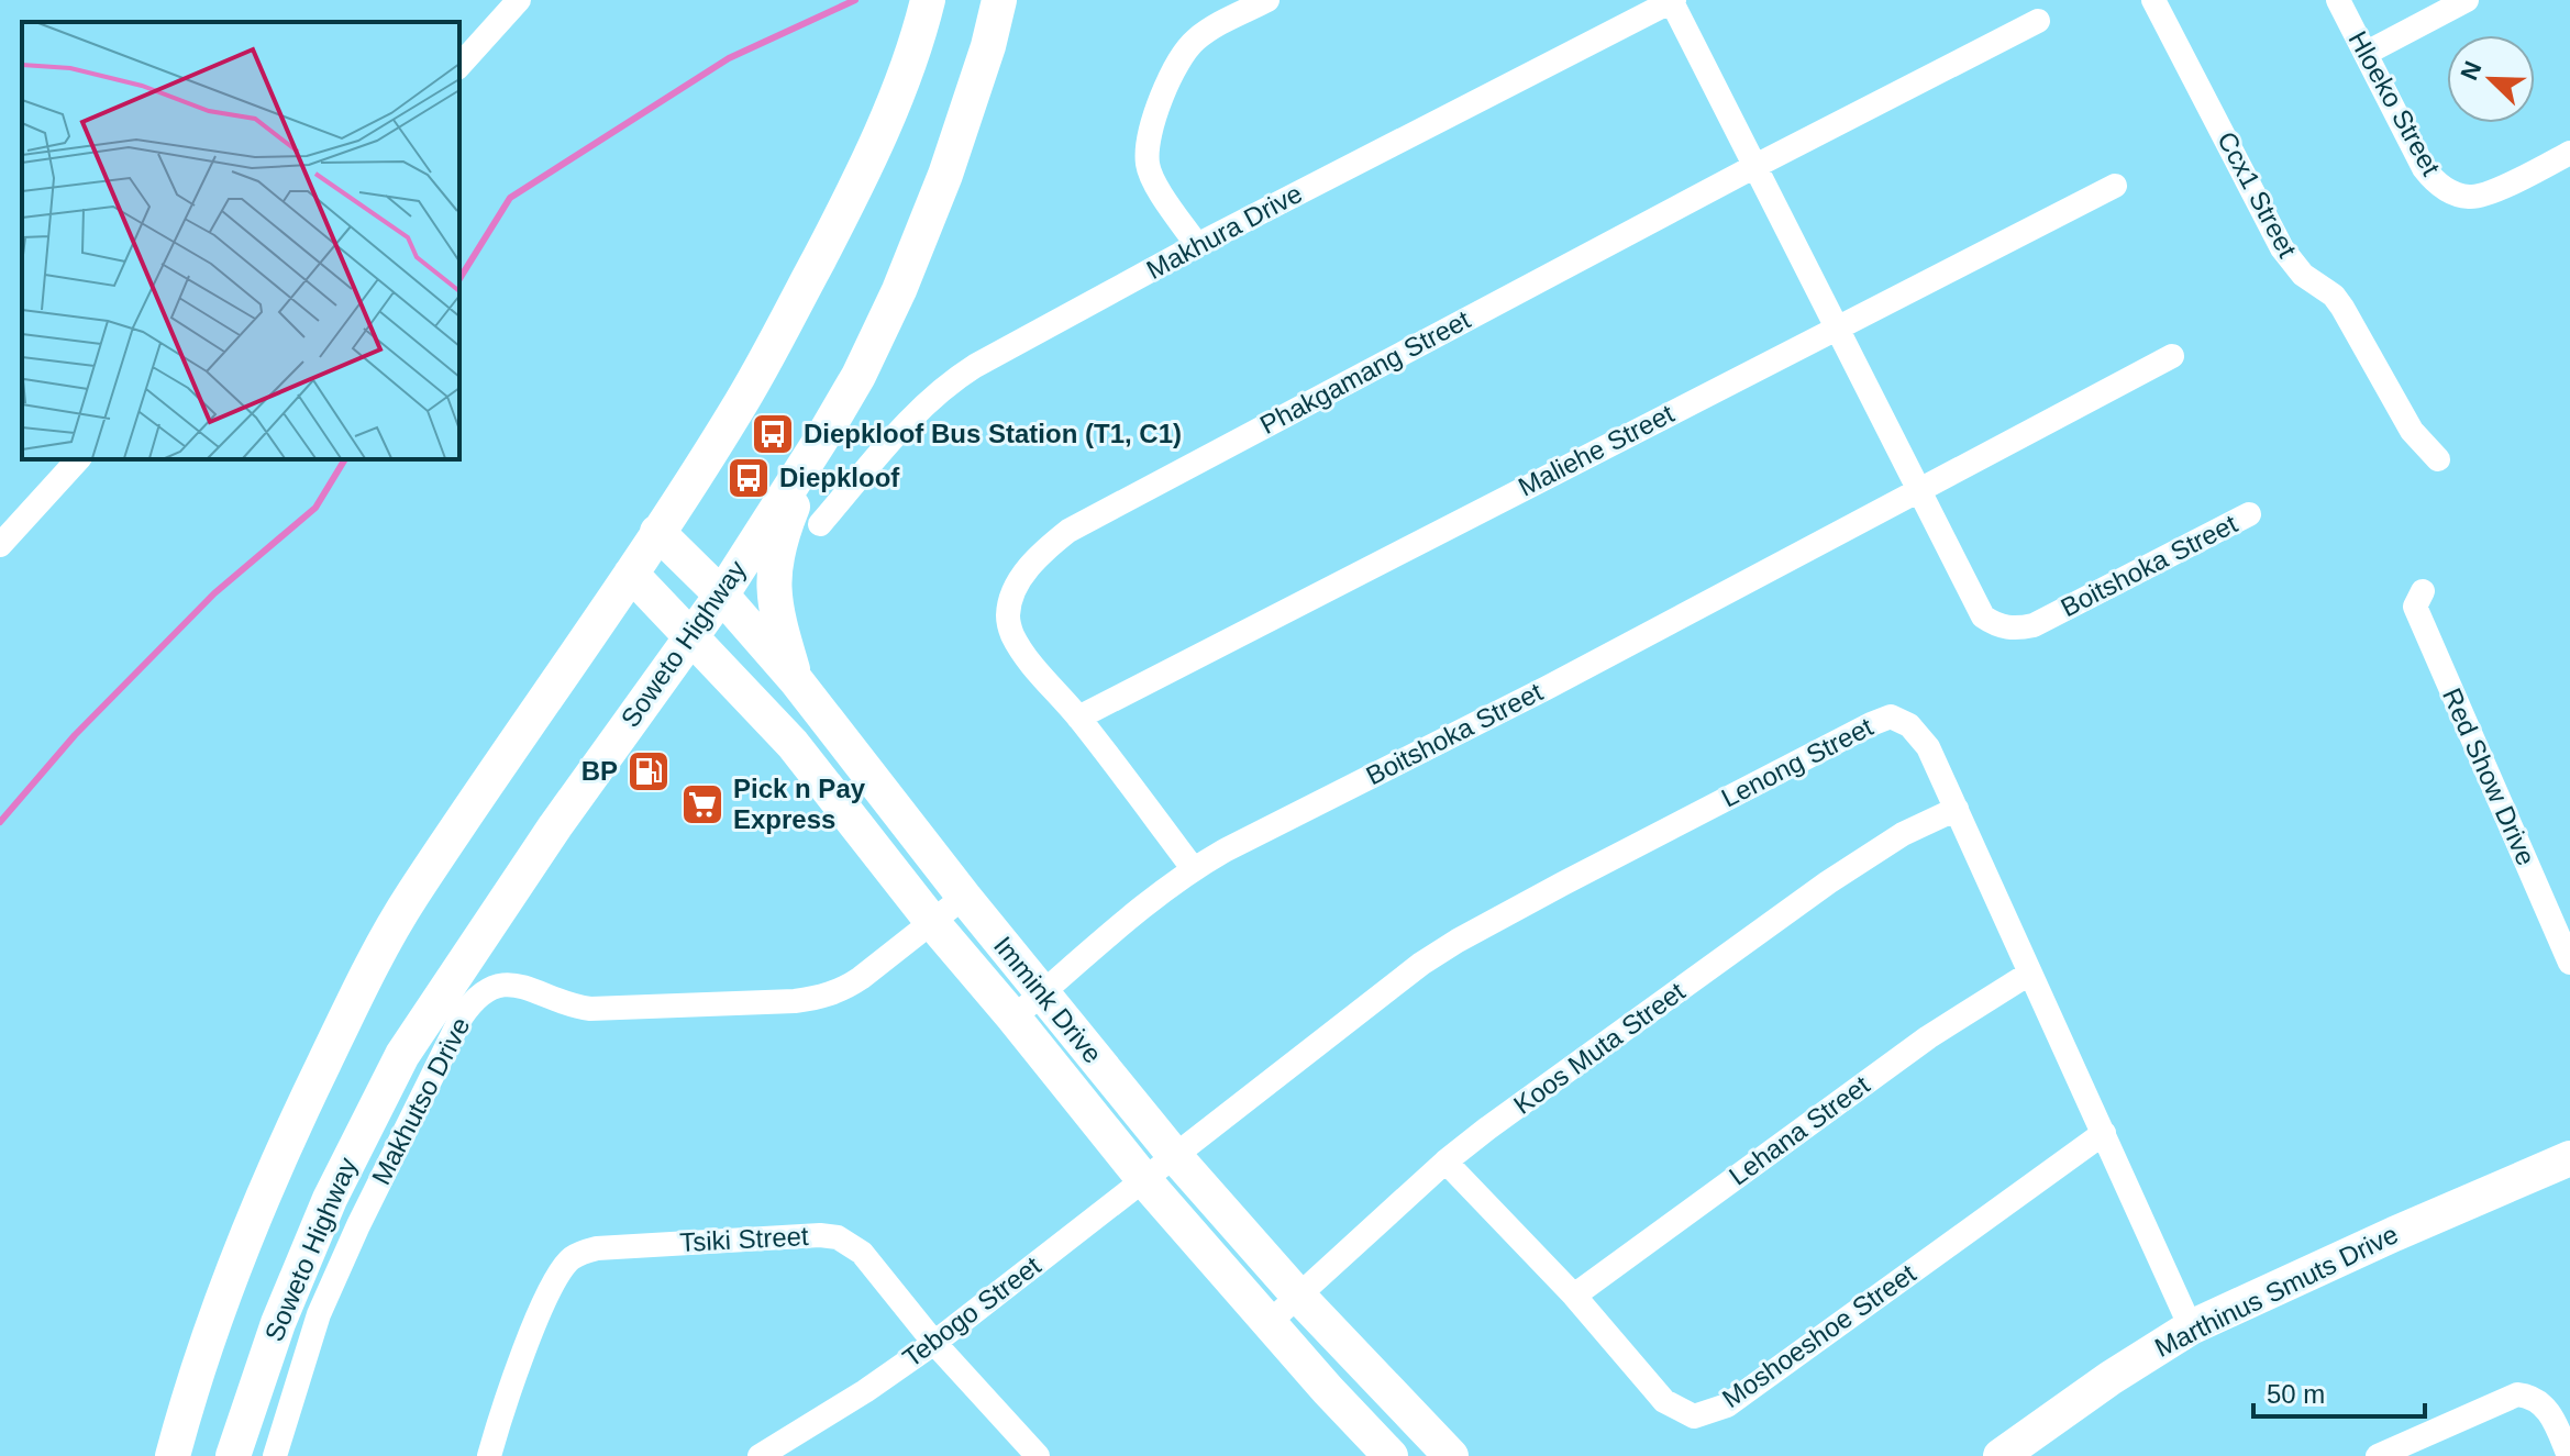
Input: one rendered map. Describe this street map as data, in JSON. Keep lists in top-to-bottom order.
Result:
{
  "streets": {
    "main road": ["Soweto Highway", "Immink Drive", "Marthinus Smuts Drive"],
    "street": [
      "Hloeko Street",
      "Ccx1 Street",
      "Makhura Drive",
      "Phakgamang Street",
      "Maliehe Street",
      "Boitshoka Street",
      "Lenong Street",
      "Red Show Drive",
      "Koos Muta Street",
      "Makhutso Drive",
      "Lehana Street",
      "Tsiki Street",
      "Tebogo Street",
      "Moshoeshoe Street"
    ]
  },
  "crossings": [
    ["Makhura Drive", "Boitshoka Street"],
    ["Phakgamang Street", "Maliehe Street"],
    ["Phakgamang Street", "Boitshoka Street"],
    ["Maliehe Street", "Boitshoka Street"],
    ["Boitshoka Street", "Immink Drive"],
    ["Soweto Highway", "Immink Drive"],
    ["Lenong Street", "Immink Drive"],
    ["Lenong Street", "Koos Muta Street"],
    ["Lenong Street", "Lehana Street"],
    ["Lenong Street", "Marthinus Smuts Drive"],
    ["Lenong Street", "Tebogo Street"],
    ["Lenong Street", "Moshoeshoe Street"],
    ["Immink Drive", "Koos Muta Street"],
    ["Immink Drive", "Makhutso Drive"],
    ["Immink Drive", "Tebogo Street"],
    ["Koos Muta Street", "Moshoeshoe Street"],
    ["Lehana Street", "Moshoeshoe Street"],
    ["Tsiki Street", "Tebogo Street"]
  ],
  "places": {
    "bus stop": ["Diepkloof Bus Station (T1, C1)", "Diepkloof"],
    "fuel station": ["BP"],
    "supermarket": ["Pick n Pay Express"]
  },
  "scale_bar": "50 m",
  "north": "top left"
}
